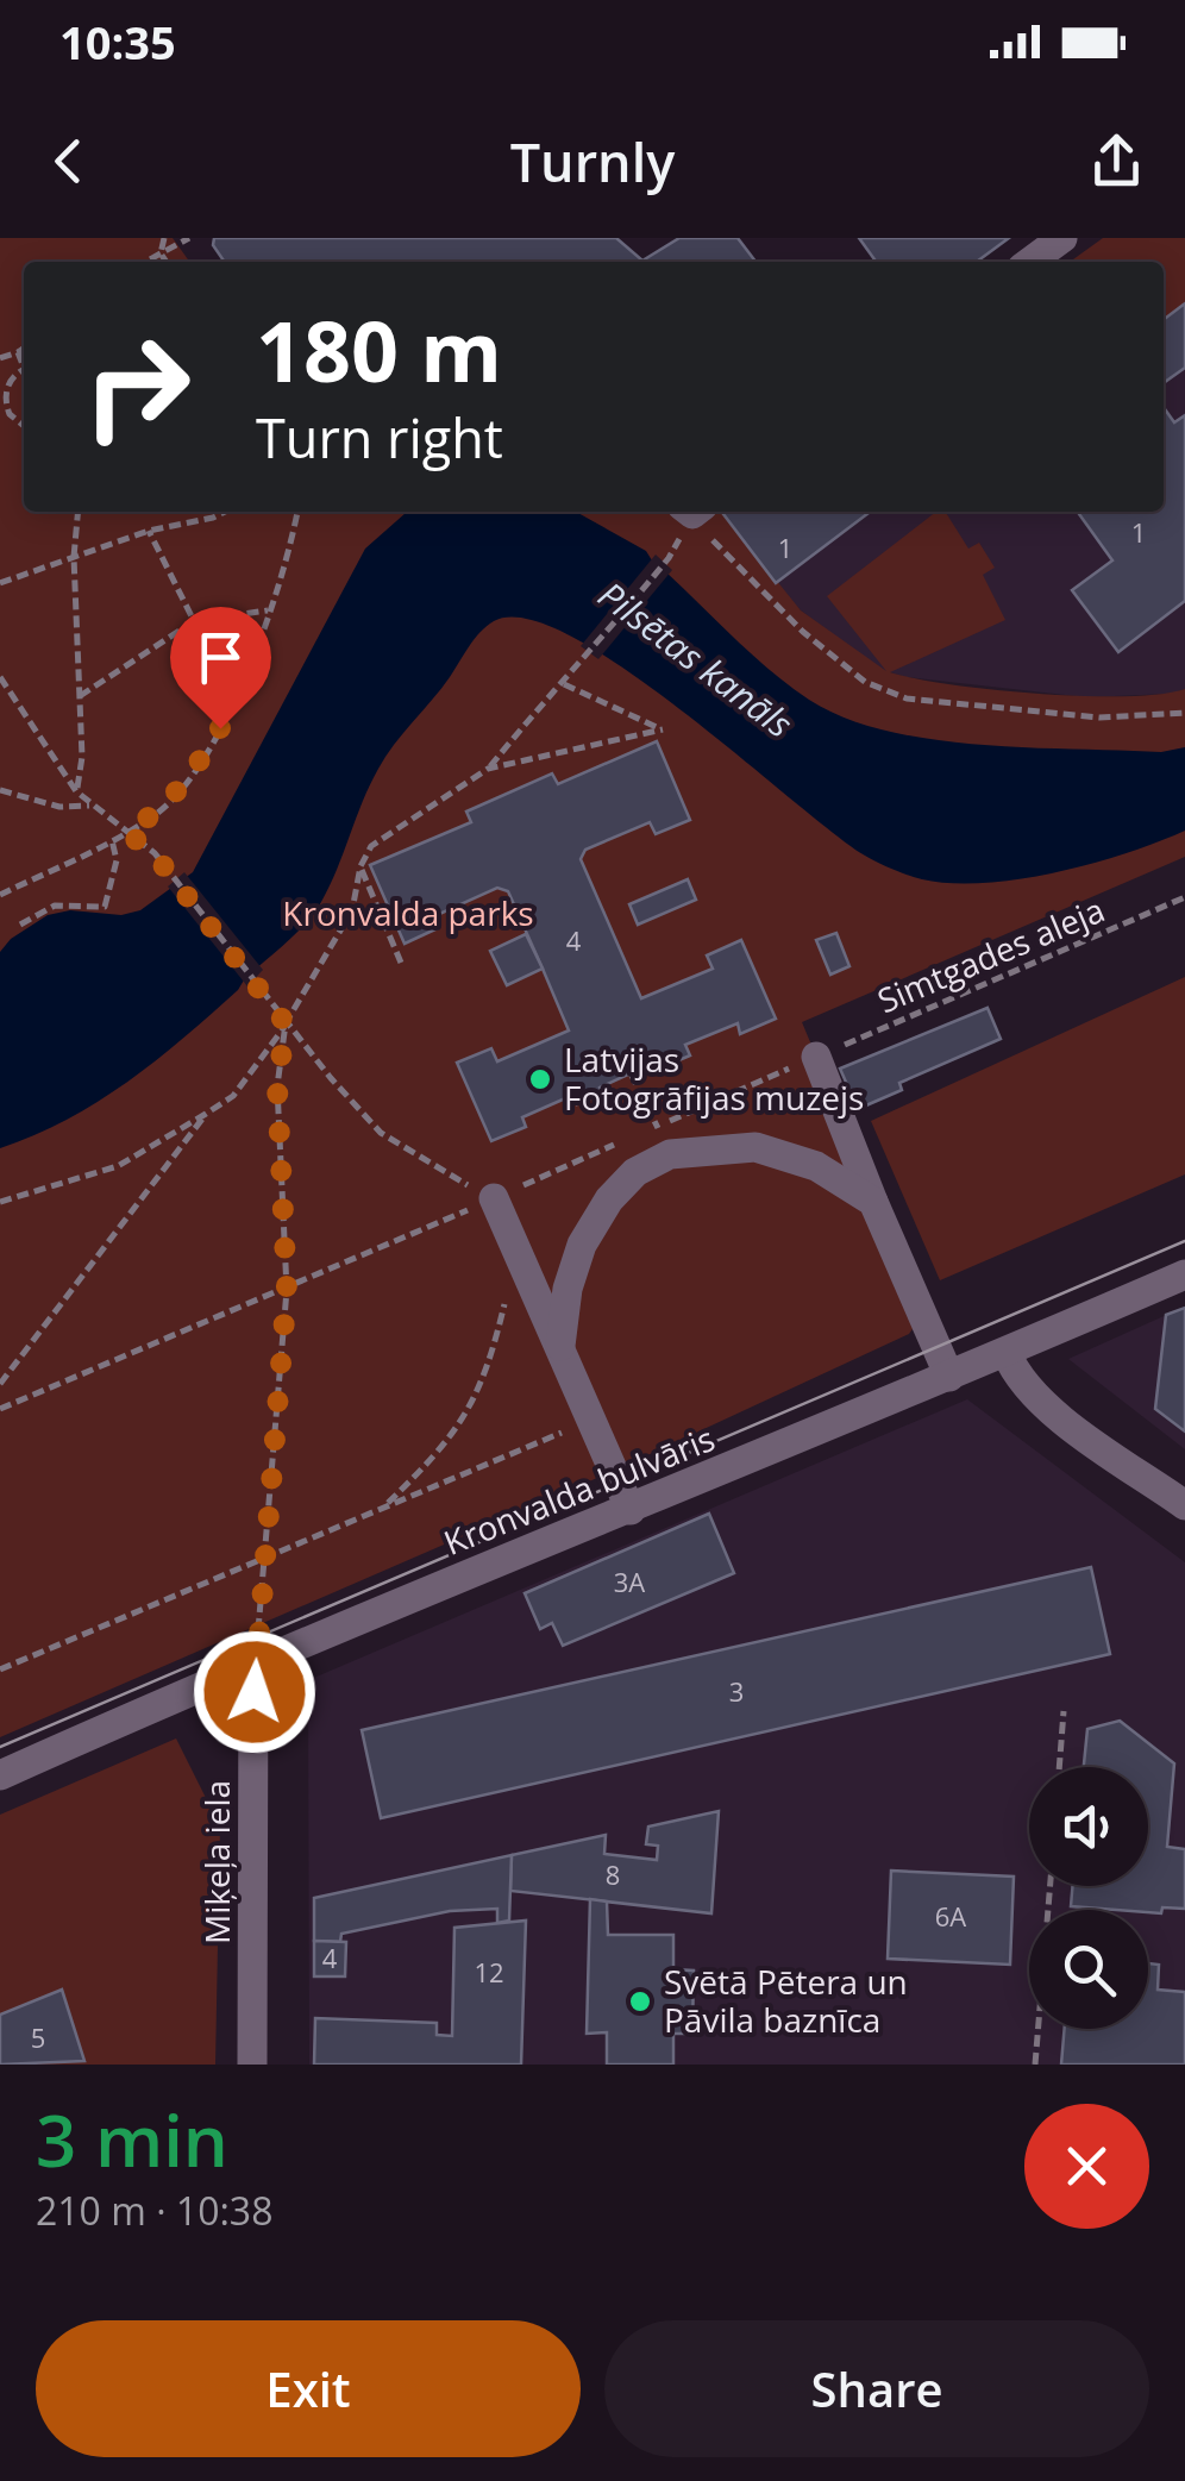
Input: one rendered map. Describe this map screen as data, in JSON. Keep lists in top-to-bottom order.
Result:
{
  "streets": {
    "street": ["Kronvalda bulvāris", "Miķeļa iela"],
    "path": ["Simtgades aleja"]
  },
  "crossings": [
    ["Kronvalda bulvāris", "Miķeļa iela"]
  ],
  "water": ["Pilsētas kanāls"],
  "parks": ["Kronvalda parks"],
  "places": ["Latvijas Fotogrāfijas muzejs", "Svētā Pētera un Pāvila baznīca"],
  "house_numbers": [
    "1",
    "1",
    "4",
    "3A",
    "3",
    "8",
    "6A",
    "4",
    "12",
    "5"
  ],
  "page": {
    "status": "10:35",
    "header": "Turnly",
    "turn": ["180 m", "Turn right"],
    "heading": ["3 min", "210 m · 10:38"],
    "buttons": ["Exit", "Share"]
  }
}
